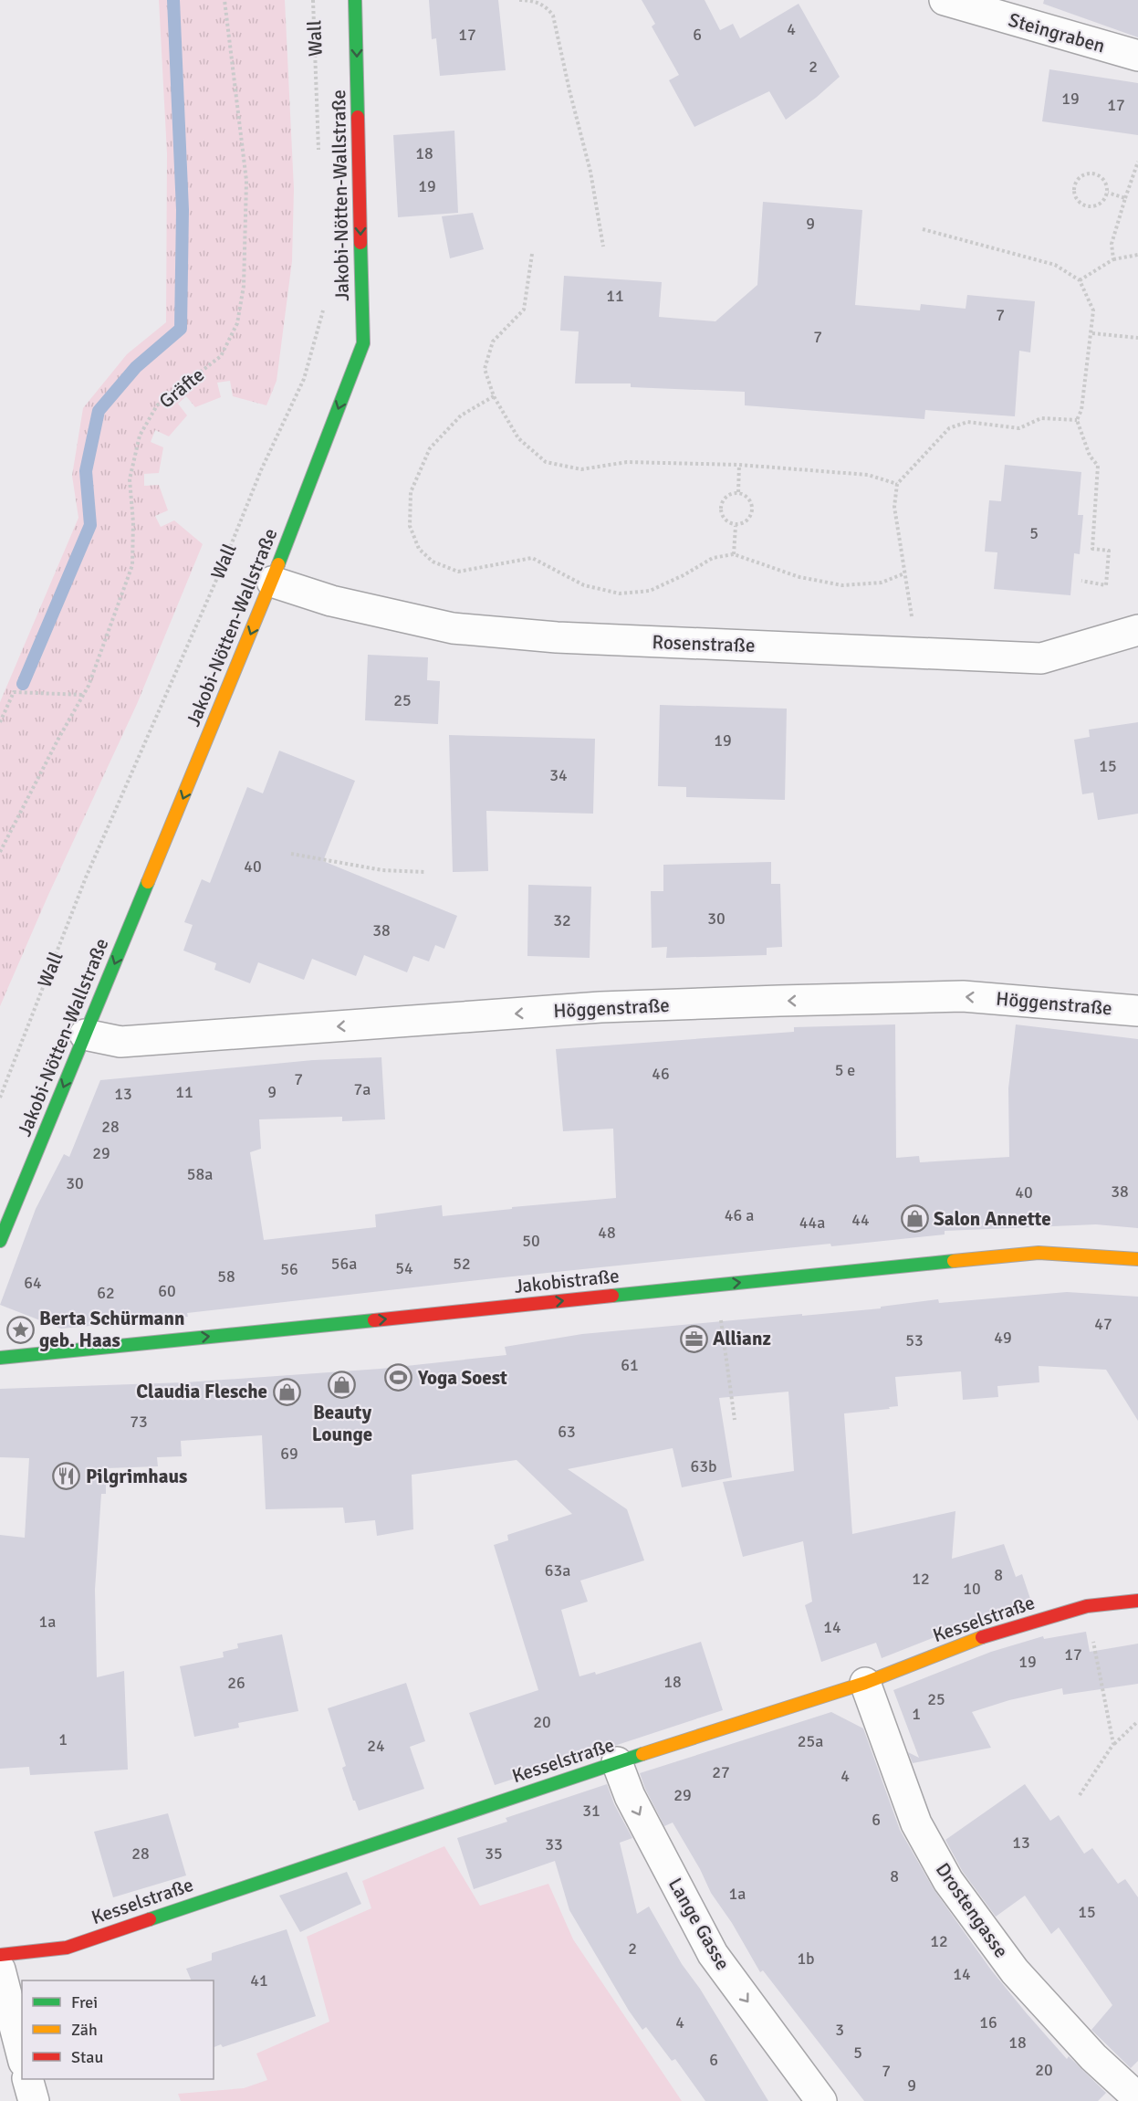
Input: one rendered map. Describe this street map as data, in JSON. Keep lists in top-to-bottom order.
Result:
{
  "streets": {
    "street": [
      "Steingraben",
      "Jakobi-Nötten-Wallstraße",
      "Rosenstraße",
      "Höggenstraße",
      "Jakobistraße",
      "Kesselstraße",
      "Drostengasse",
      "Lange Gasse"
    ],
    "path": ["Wall", "Gräfte"]
  },
  "crossings": [
    ["Jakobi-Nötten-Wallstraße", "Rosenstraße"],
    ["Jakobi-Nötten-Wallstraße", "Höggenstraße"],
    ["Kesselstraße", "Drostengasse"],
    ["Kesselstraße", "Lange Gasse"]
  ],
  "one_way": [
    "Jakobi-Nötten-Wallstraße",
    "Höggenstraße",
    "Jakobistraße",
    "Lange Gasse"
  ],
  "places": {
    "shop": ["Salon Annette", "Beauty Lounge", "Claudia Flesche"],
    "place": ["Berta Schürmann geb. Haas"],
    "office": ["Allianz"],
    "sports": ["Yoga Soest"],
    "restaurant": ["Pilgrimhaus"]
  },
  "house_numbers": [
    "4",
    "17",
    "6",
    "2",
    "19",
    "17",
    "18",
    "19",
    "9",
    "11",
    "7",
    "7",
    "5",
    "25",
    "19",
    "15",
    "34",
    "40",
    "30",
    "32",
    "38",
    "5 e",
    "46",
    "7",
    "7a",
    "11",
    "9",
    "13",
    "28",
    "29",
    "58a",
    "30",
    "38",
    "40",
    "46 a",
    "44",
    "44a",
    "48",
    "50",
    "56a",
    "52",
    "54",
    "56",
    "58",
    "64",
    "60",
    "62",
    "47",
    "49",
    "53",
    "61",
    "73",
    "63",
    "69",
    "63b",
    "63a",
    "8",
    "12",
    "10",
    "1a",
    "14",
    "17",
    "19",
    "18",
    "26",
    "25",
    "1",
    "20",
    "1",
    "25a",
    "24",
    "27",
    "4",
    "29",
    "31",
    "6",
    "13",
    "33",
    "28",
    "35",
    "8",
    "1a",
    "15",
    "12",
    "2",
    "1b",
    "14",
    "41",
    "4",
    "16",
    "3",
    "18",
    "5",
    "6",
    "20",
    "7",
    "9"
  ],
  "legend": ["Frei", "Zäh", "Stau"]
}
